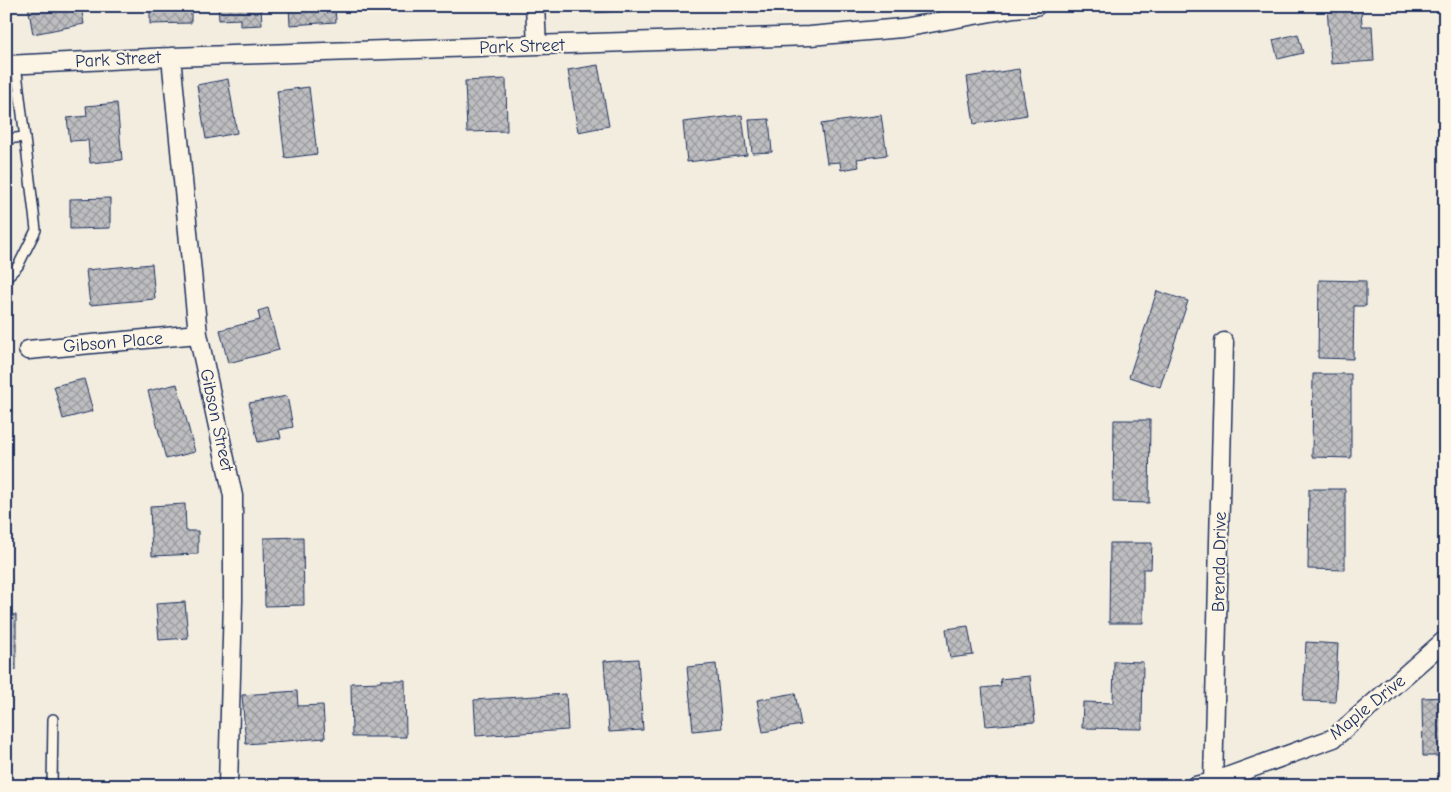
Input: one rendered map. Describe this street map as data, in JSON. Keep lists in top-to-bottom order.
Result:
{
  "streets": {
    "street": [
      "Park Street",
      "Gibson Place",
      "Gibson Street",
      "Brenda Drive",
      "Maple Drive"
    ]
  },
  "crossings": [
    ["Park Street", "Gibson Street"],
    ["Gibson Place", "Gibson Street"],
    ["Brenda Drive", "Maple Drive"]
  ]
}
